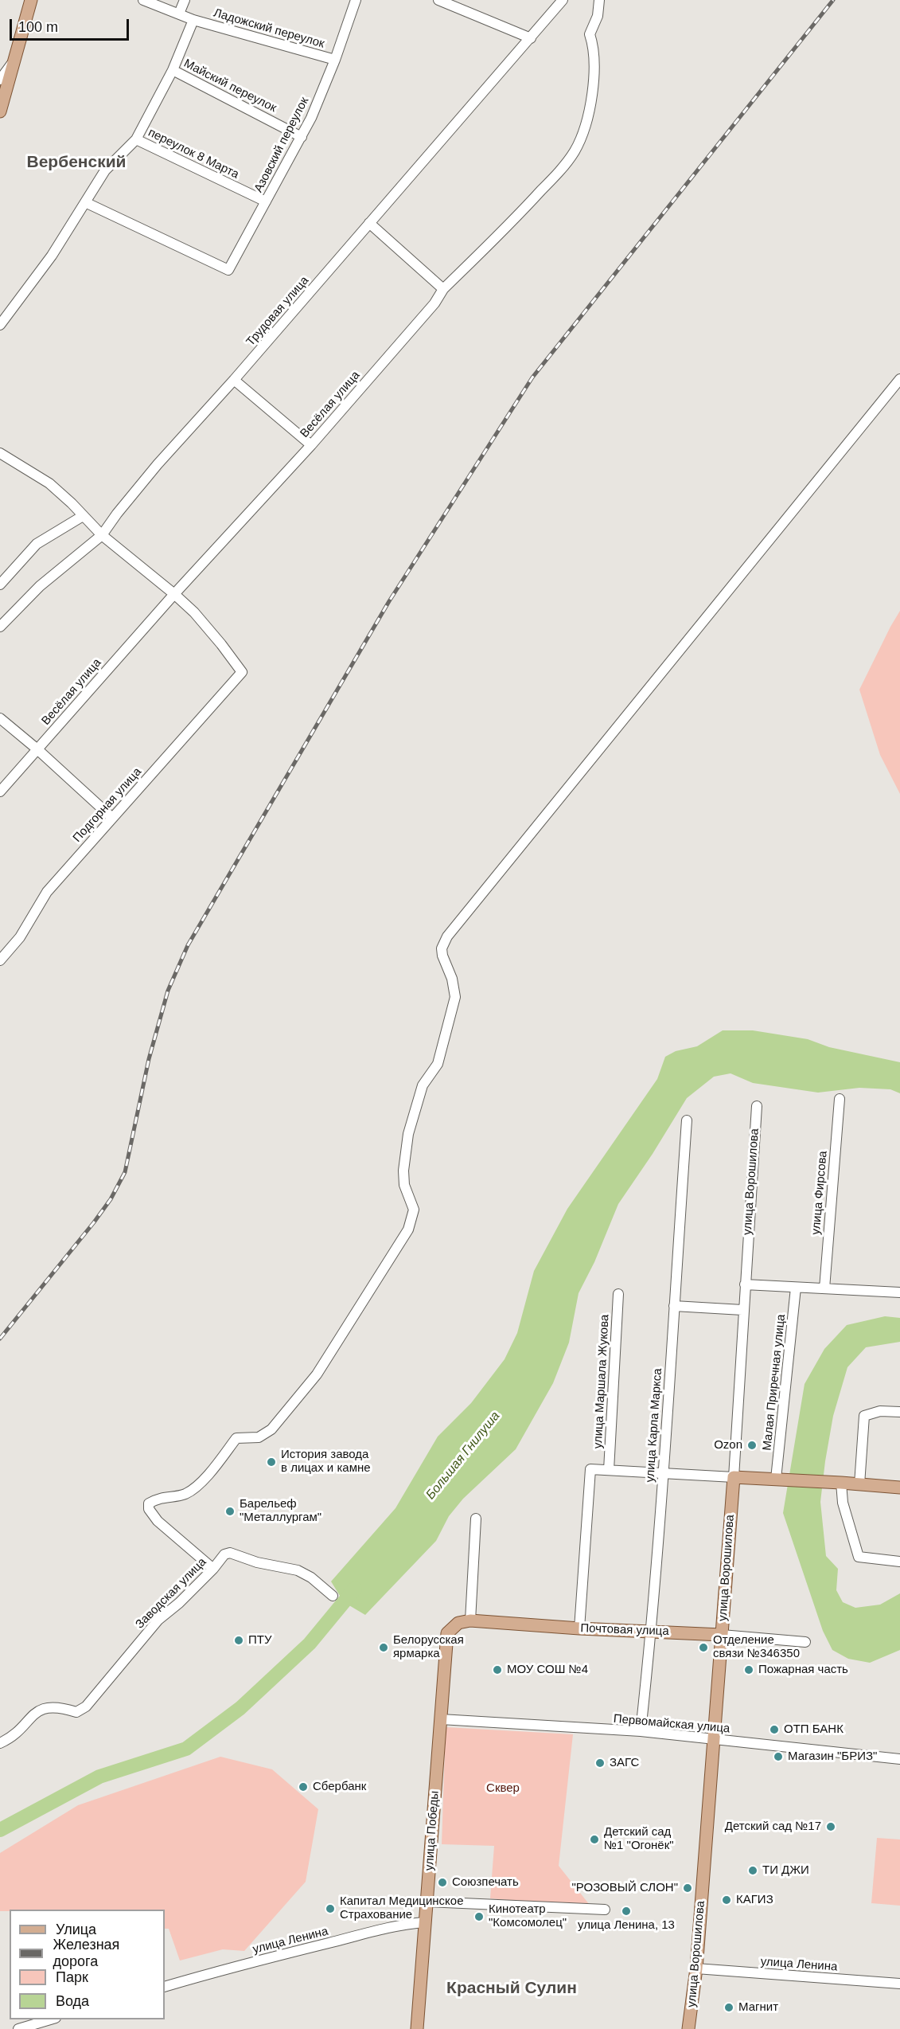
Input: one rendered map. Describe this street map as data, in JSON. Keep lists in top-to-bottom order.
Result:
{
  "streets": {
    "main road": ["улица Ворошилова", "Почтовая улица", "улица Победы"],
    "street": [
      "Ладожский переулок",
      "Майский переулок",
      "Азовский переулок",
      "переулок 8 Марта",
      "Трудовая улица",
      "Весёлая улица",
      "Подгорная улица",
      "улица Фирсова",
      "улица Маршала Жукова",
      "Малая Приречная улица",
      "улица Карла Маркса",
      "Заводская улица",
      "Первомайская улица",
      "улица Ленина"
    ]
  },
  "crossings": [
    ["Ладожский переулок", "Азовский переулок"],
    ["Майский переулок", "Азовский переулок"],
    ["Азовский переулок", "переулок 8 Марта"],
    ["Весёлая улица", "Подгорная улица"],
    ["улица Ворошилова", "Почтовая улица"],
    ["улица Ворошилова", "Первомайская улица"],
    ["улица Ворошилова", "улица Ленина"],
    ["улица Карла Маркса", "Почтовая улица"],
    ["улица Карла Маркса", "Первомайская улица"],
    ["Почтовая улица", "улица Победы"],
    ["Первомайская улица", "улица Победы"],
    ["улица Победы", "улица Ленина"]
  ],
  "districts": ["Вербенский", "Красный Сулин"],
  "water": ["Большая Гнилуша"],
  "parks": ["Сквер"],
  "places": [
    "Ozon",
    "История завода в лицах и камне",
    "Барельеф \"Металлургам\"",
    "ПТУ",
    "Белорусская ярмарка",
    "Отделение связи №346350",
    "МОУ СОШ №4",
    "Пожарная часть",
    "ОТП БАНК",
    "Магазин \"БРИЗ\"",
    "ЗАГС",
    "Сбербанк",
    "Детский сад №17",
    "Детский сад №1 \"Огонёк\"",
    "ТИ ДЖИ",
    "Союзпечать",
    "\"РОЗОВЫЙ СЛОН\"",
    "КАГИЗ",
    "Капитал Медицинское Страхование",
    "улица Ленина, 13",
    "Кинотеатр \"Комсомолец\"",
    "Магнит"
  ],
  "legend": [
    "Улица",
    "Железная дорога",
    "Парк",
    "Вода"
  ],
  "scale_bar": "100 m"
}
